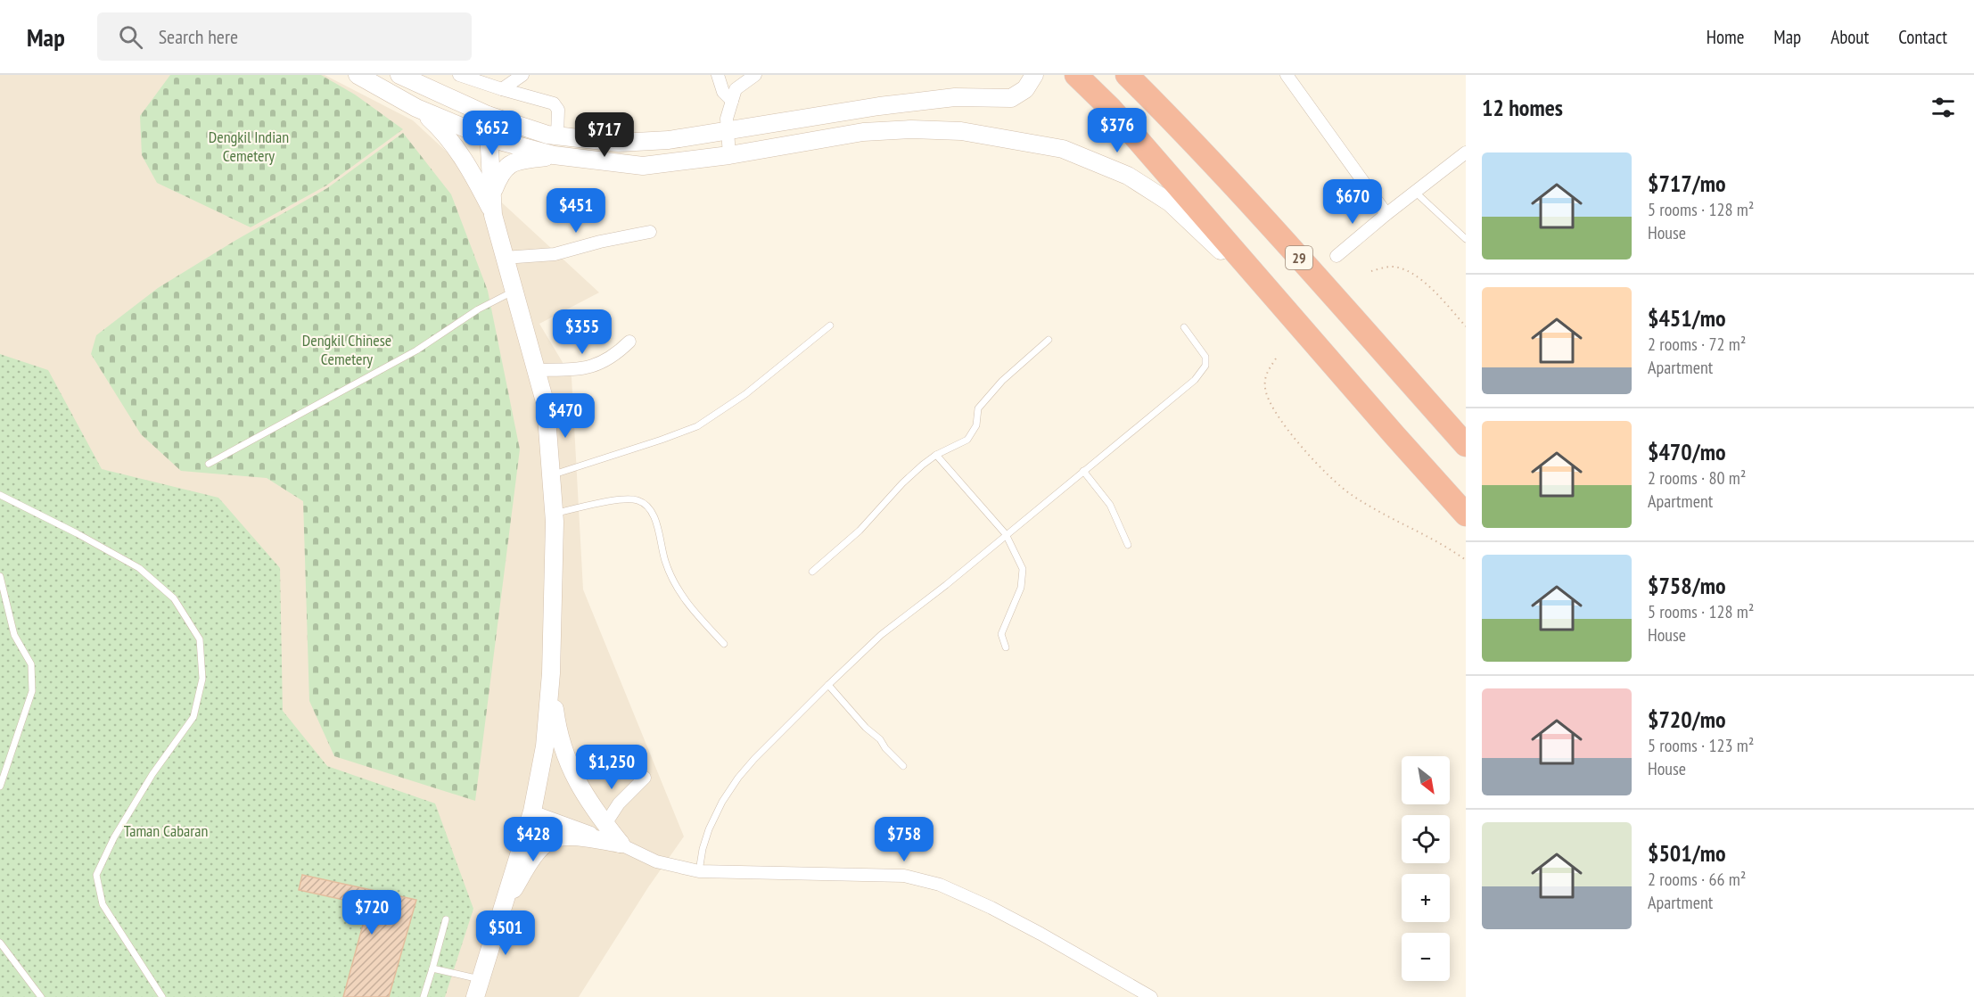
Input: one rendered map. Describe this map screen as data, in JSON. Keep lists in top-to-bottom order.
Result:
{
  "streets": {
    "highway": ["29"]
  },
  "parks": ["Dengkil Indian Cemetery", "Dengkil Chinese Cemetery", "Taman Cabaran"],
  "north": "bottom right",
  "page": {
    "header": "Map",
    "search": "Search here",
    "nav": [
      "Home",
      "Map",
      "About",
      "Contact"
    ],
    "heading": "12 homes",
    "price": [
      "$376",
      "$652",
      "$717",
      "$670",
      "$451",
      "$355",
      "$470",
      "$1,250",
      "$428",
      "$758",
      "$720",
      "$501"
    ],
    "list": [
      {
        "name": "$717/mo",
        "note": "5 rooms · 128 m² · House"
      },
      {
        "name": "$451/mo",
        "note": "2 rooms · 72 m² · Apartment"
      },
      {
        "name": "$470/mo",
        "note": "2 rooms · 80 m² · Apartment"
      },
      {
        "name": "$758/mo",
        "note": "5 rooms · 128 m² · House"
      },
      {
        "name": "$720/mo",
        "note": "5 rooms · 123 m² · House"
      },
      {
        "name": "$501/mo",
        "note": "2 rooms · 66 m² · Apartment"
      }
    ],
    "map_buttons": ["+", "−"]
  }
}
